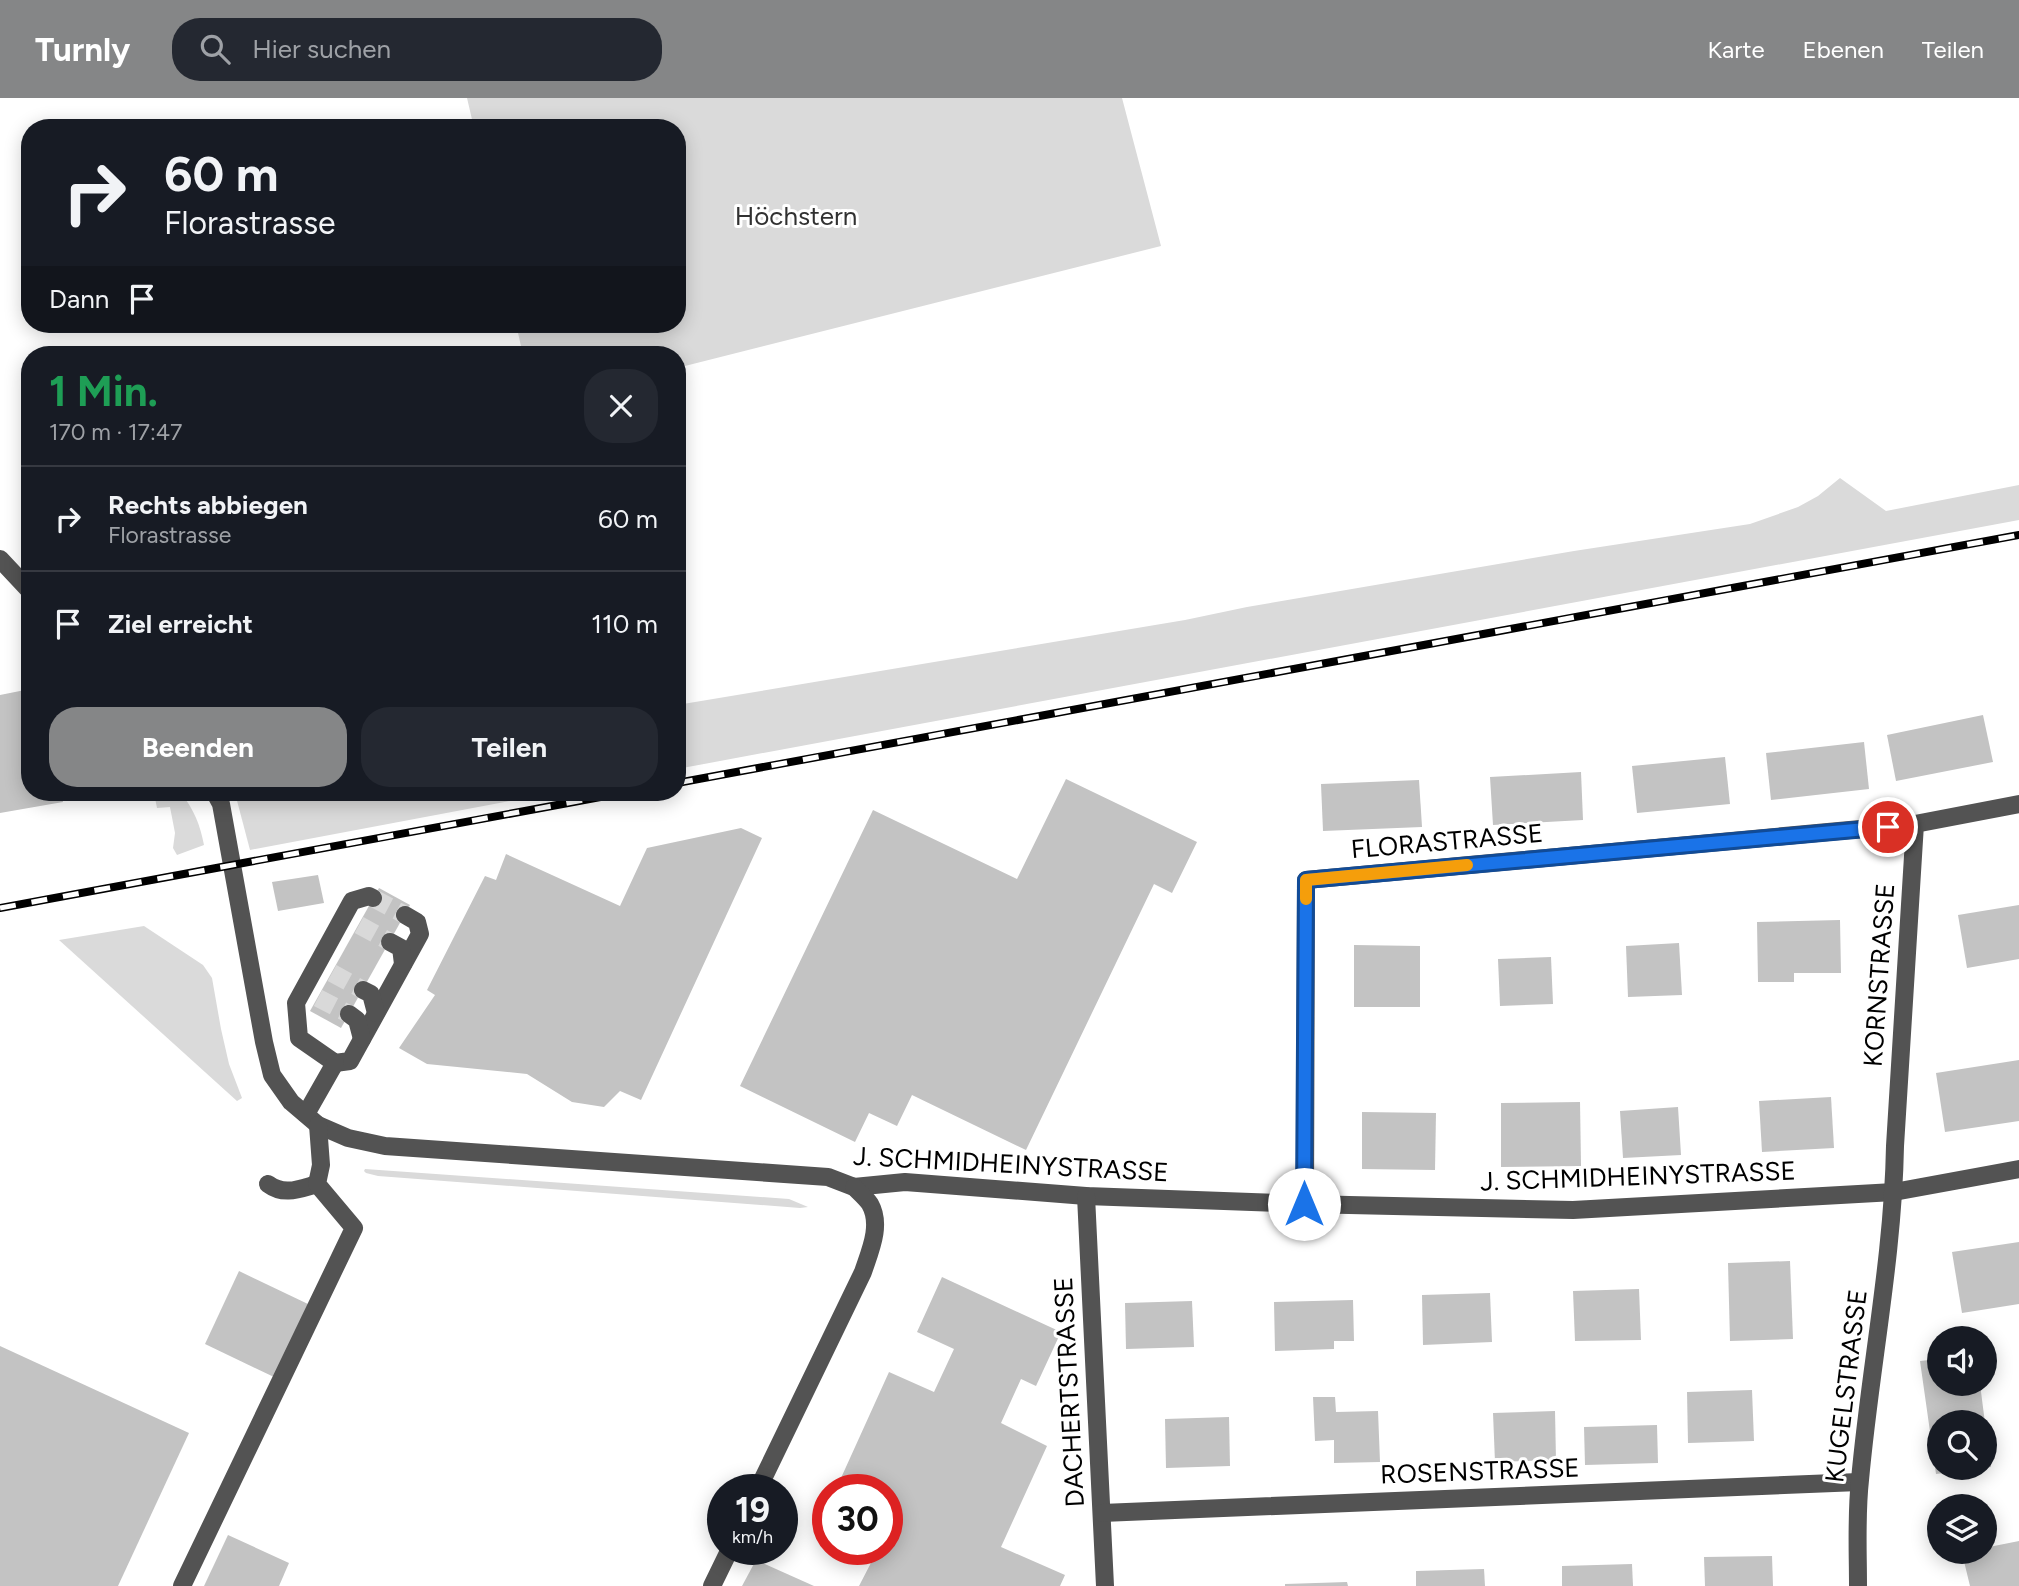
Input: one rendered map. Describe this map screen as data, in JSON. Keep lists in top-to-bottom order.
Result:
{
  "streets": {
    "street": [
      "FLORASTRASSE",
      "KORNSTRASSE",
      "J. SCHMIDHEINYSTRASSE",
      "KUGELSTRASSE",
      "DACHERTSTRASSE",
      "ROSENSTRASSE"
    ]
  },
  "crossings": [
    ["FLORASTRASSE", "KORNSTRASSE"],
    ["FLORASTRASSE", "J. SCHMIDHEINYSTRASSE"],
    ["KORNSTRASSE", "J. SCHMIDHEINYSTRASSE"],
    ["KORNSTRASSE", "KUGELSTRASSE"],
    ["J. SCHMIDHEINYSTRASSE", "KUGELSTRASSE"],
    ["J. SCHMIDHEINYSTRASSE", "DACHERTSTRASSE"],
    ["KUGELSTRASSE", "ROSENSTRASSE"],
    ["DACHERTSTRASSE", "ROSENSTRASSE"]
  ],
  "parks": ["Höchstern"],
  "page": {
    "header": "Turnly",
    "search": "Hier suchen",
    "nav": ["Karte", "Ebenen", "Teilen"],
    "turn": ["60 m", "Florastrasse"],
    "then": "Dann",
    "heading": ["1 Min.", "170 m · 17:47"],
    "list": [
      {
        "name": "Rechts abbiegen",
        "note": "Florastrasse",
        "value": "60 m"
      },
      {
        "name": "Ziel erreicht",
        "value": "110 m"
      }
    ],
    "buttons": ["Beenden", "Teilen"],
    "speed": "19 km/h",
    "limit": "30"
  }
}
